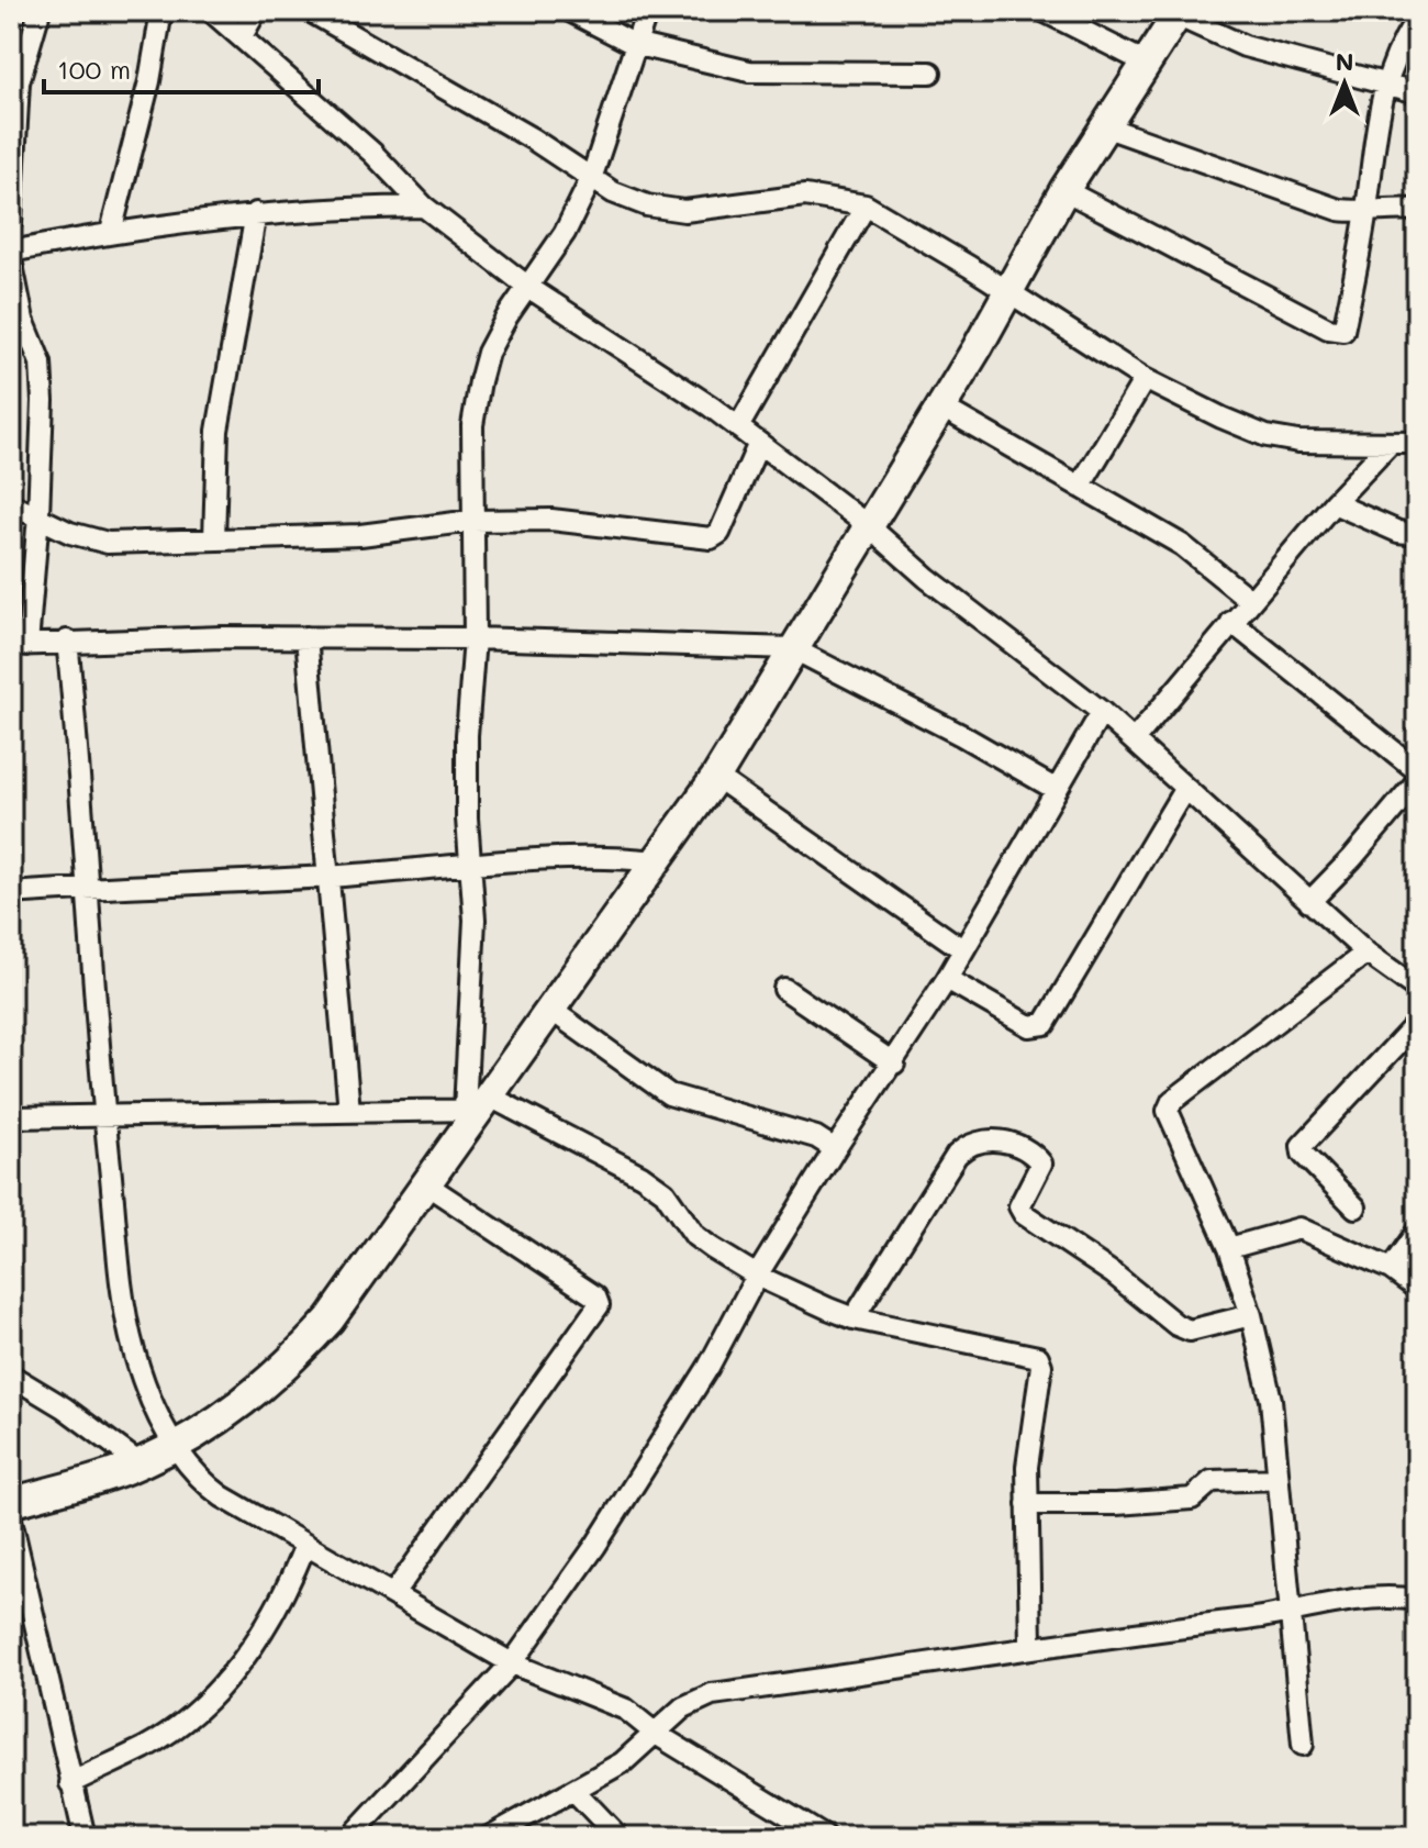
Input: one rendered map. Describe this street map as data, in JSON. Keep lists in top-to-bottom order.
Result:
{
  "scale_bar": "100 m",
  "north": "top"
}
